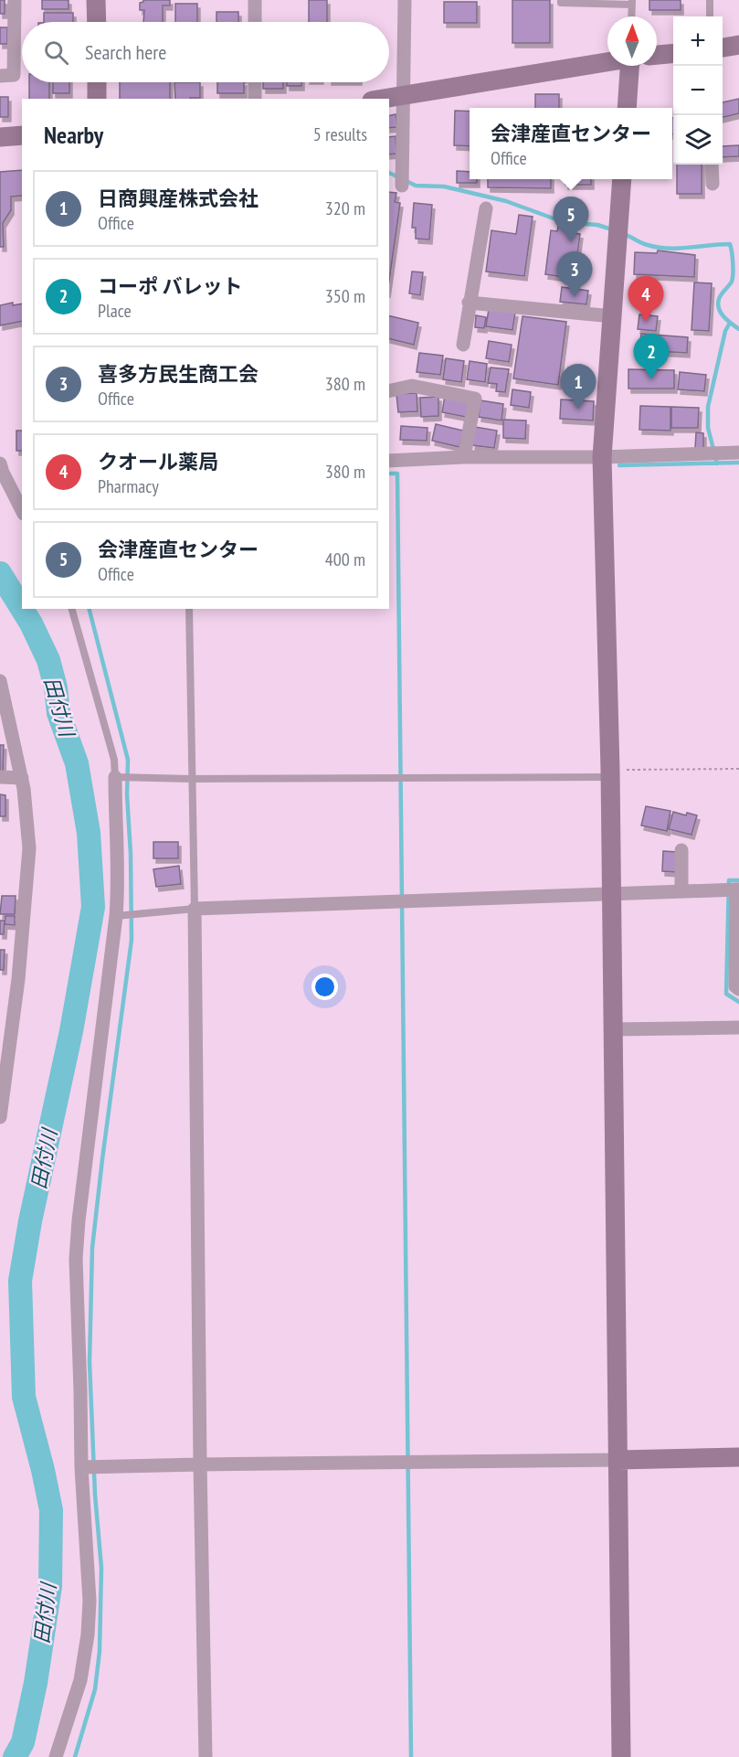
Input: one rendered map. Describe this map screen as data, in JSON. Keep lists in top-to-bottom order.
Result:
{
  "water": ["田付川"],
  "north": "top",
  "page": {
    "map_buttons": ["+", "−"],
    "search": "Search here",
    "heading": ["Nearby", "5 results"],
    "popup": ["会津産直センター", "Office"],
    "list": [
      {
        "mark": "1",
        "name": "日商興産株式会社",
        "note": "Office",
        "value": "320 m"
      },
      {
        "mark": "2",
        "name": "コーポ バレット",
        "note": "Place",
        "value": "350 m"
      },
      {
        "mark": "3",
        "name": "喜多方民生商工会",
        "note": "Office",
        "value": "380 m"
      },
      {
        "mark": "4",
        "name": "クオール薬局",
        "note": "Pharmacy",
        "value": "380 m"
      },
      {
        "mark": "5",
        "name": "会津産直センター",
        "note": "Office",
        "value": "400 m"
      }
    ],
    "pins": [
      "5",
      "3",
      "4",
      "2",
      "1"
    ]
  }
}
